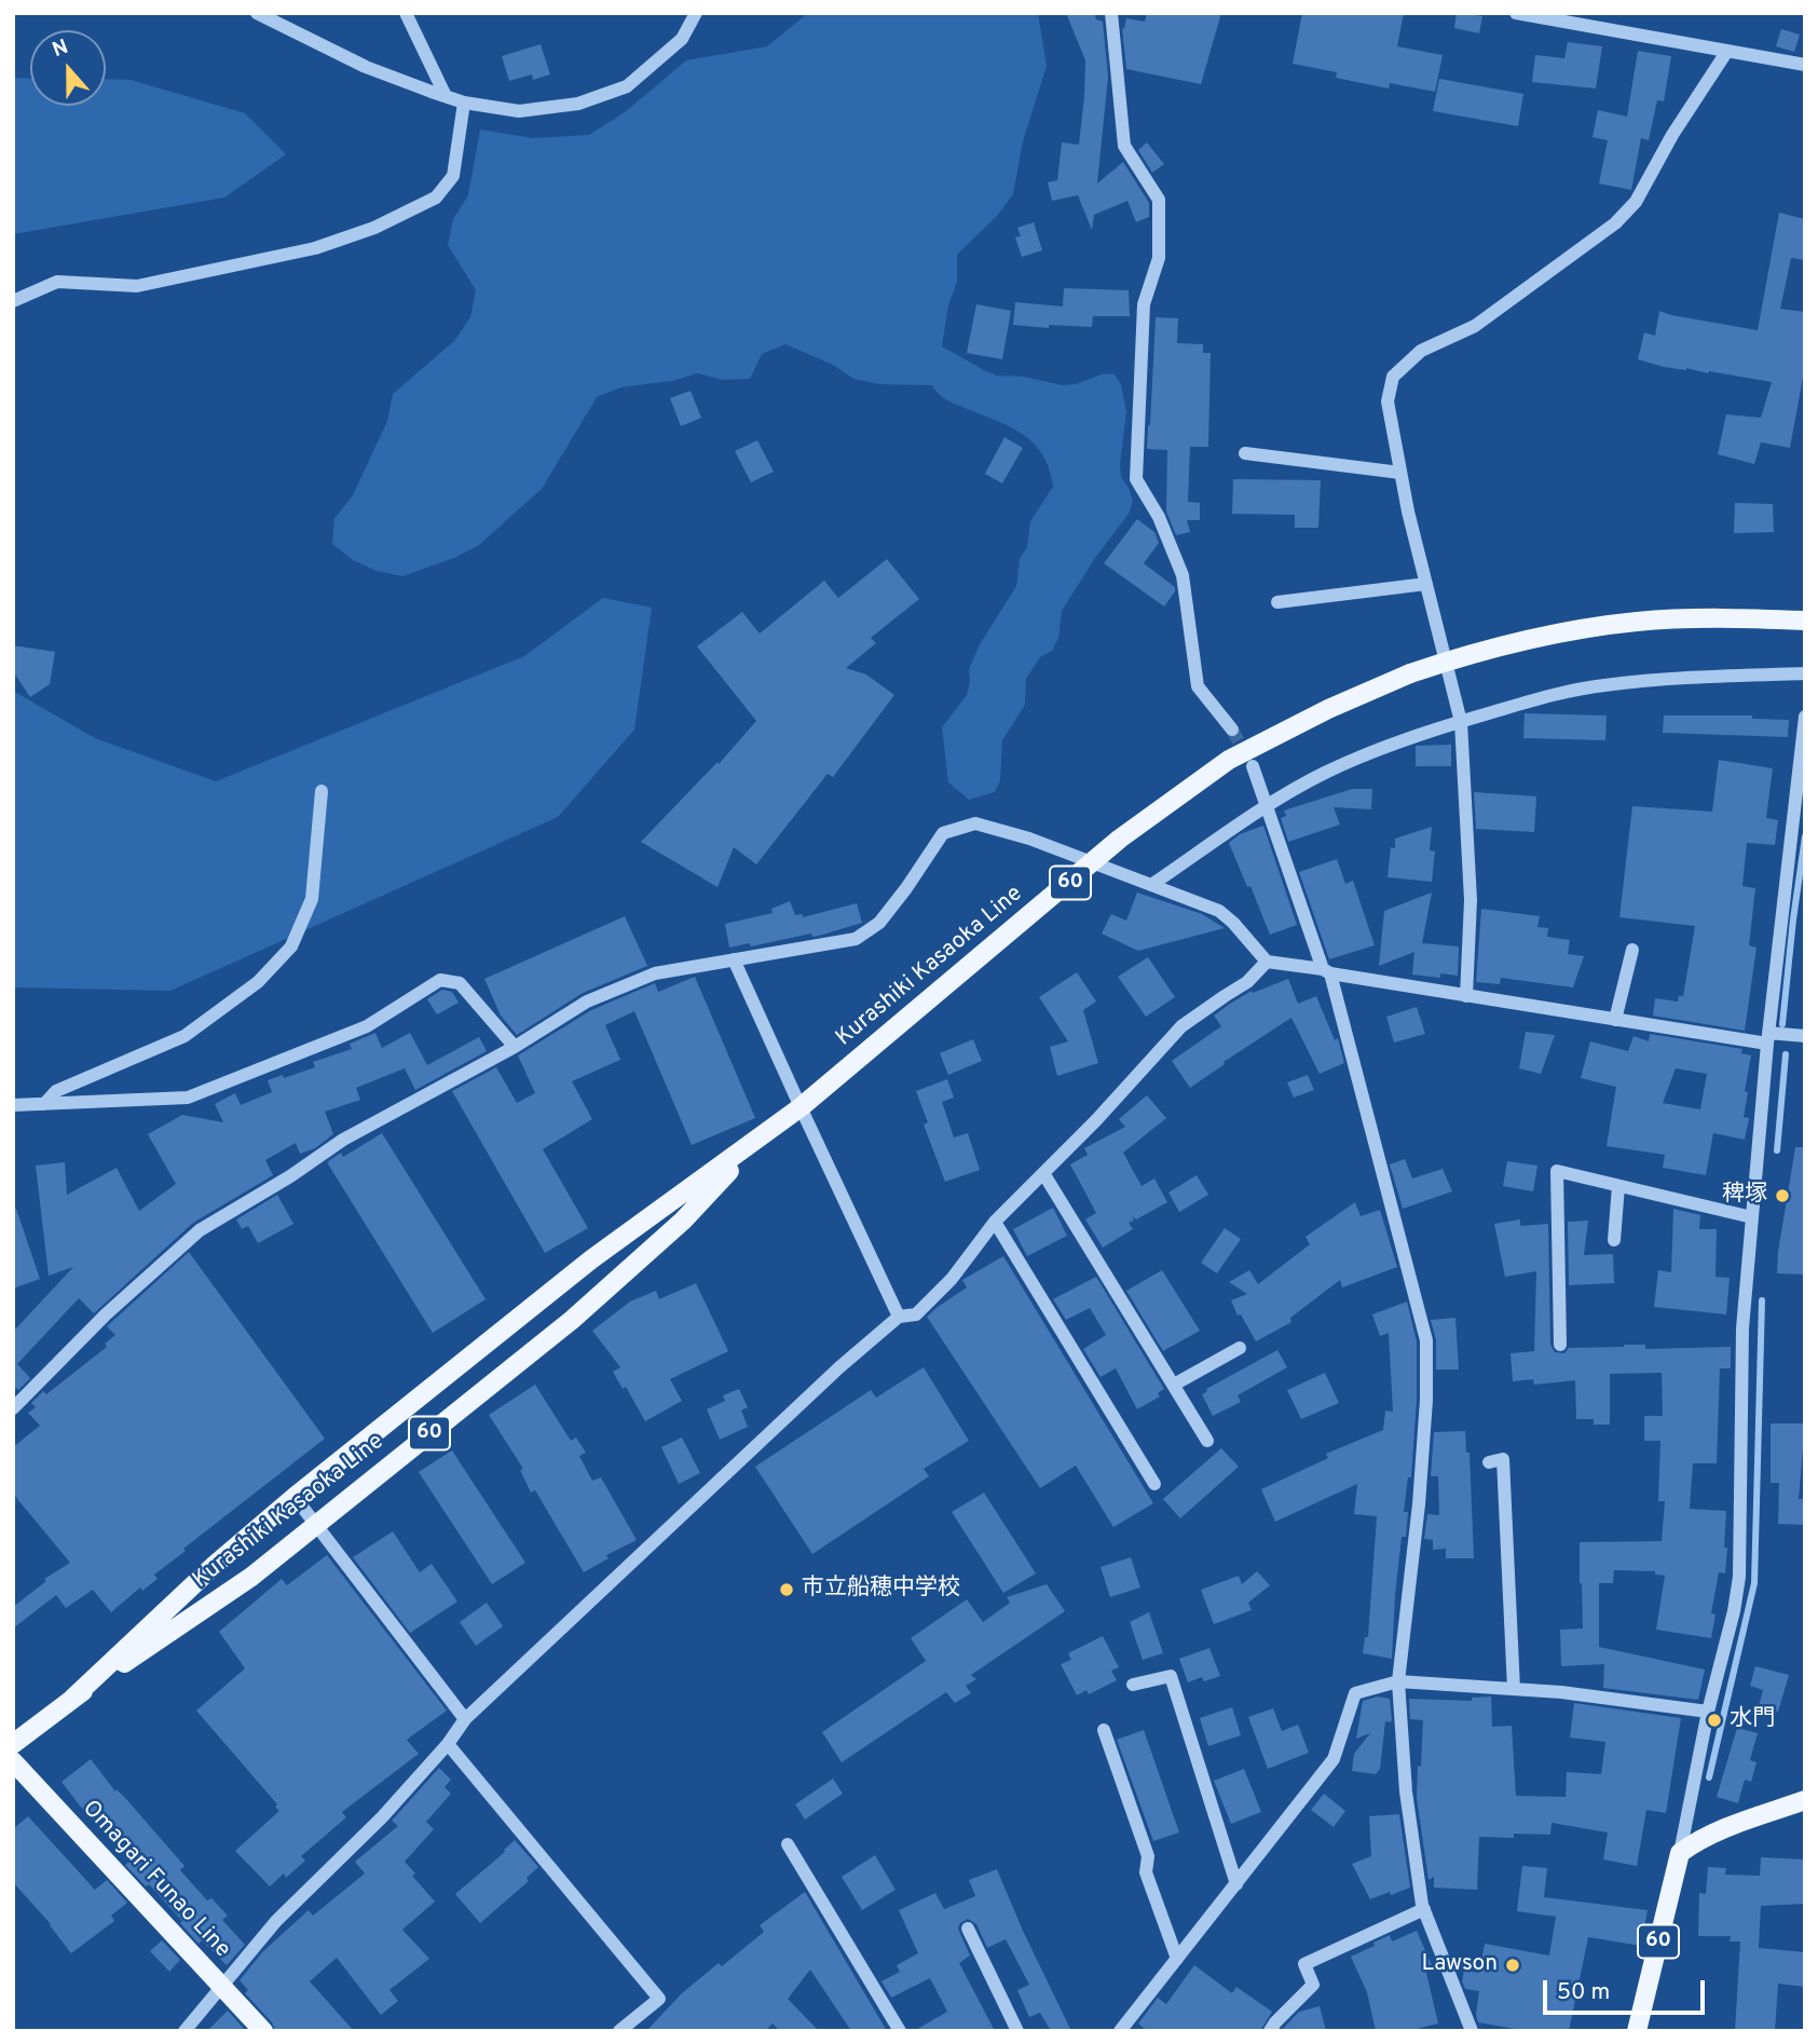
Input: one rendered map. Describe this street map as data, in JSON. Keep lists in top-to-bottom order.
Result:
{
  "streets": {
    "main road": ["60", "Kurashiki Kasaoka Line", "Omagari Funao Line"]
  },
  "places": [
    "稗塚",
    "市立船穂中学校",
    "水門",
    "Lawson"
  ],
  "scale_bar": "50 m",
  "north": "top"
}
